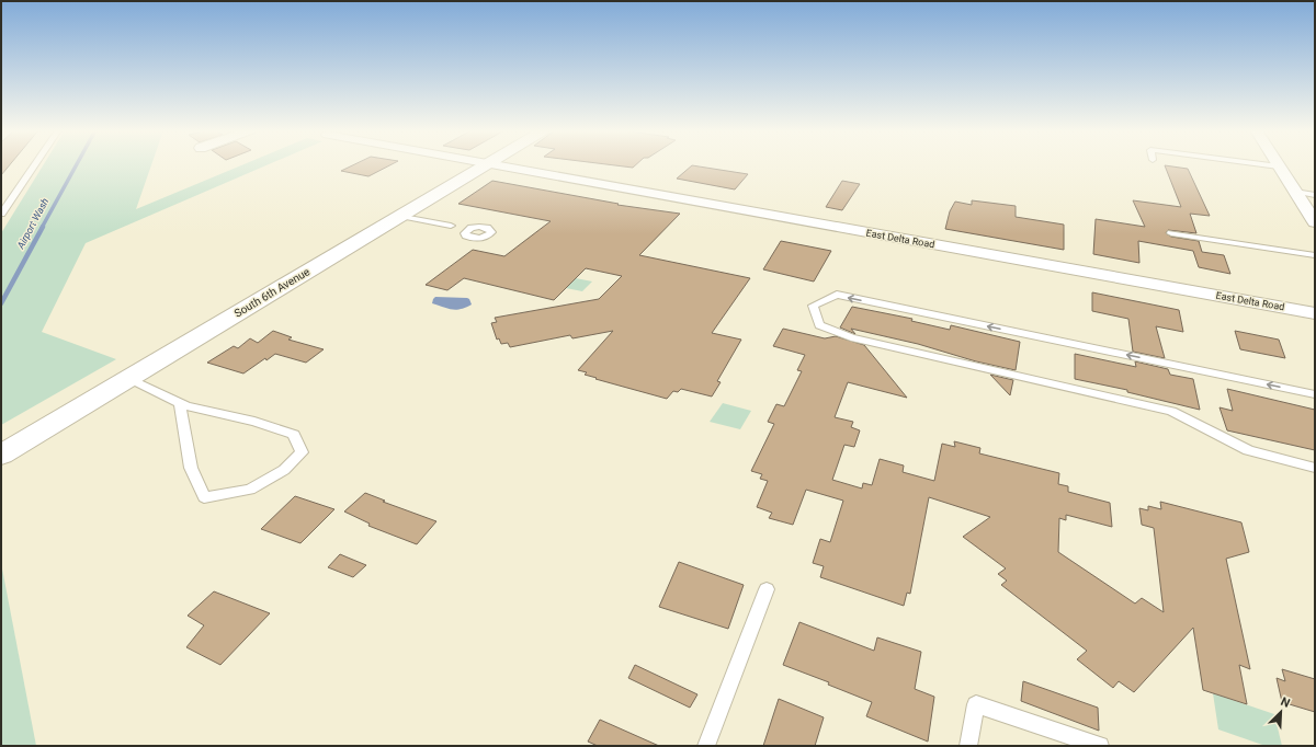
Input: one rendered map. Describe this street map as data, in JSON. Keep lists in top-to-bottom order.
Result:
{
  "streets": {
    "street": ["East Delta Road", "South 6th Avenue"]
  },
  "water": ["Airport Wash"],
  "north": "top right"
}
